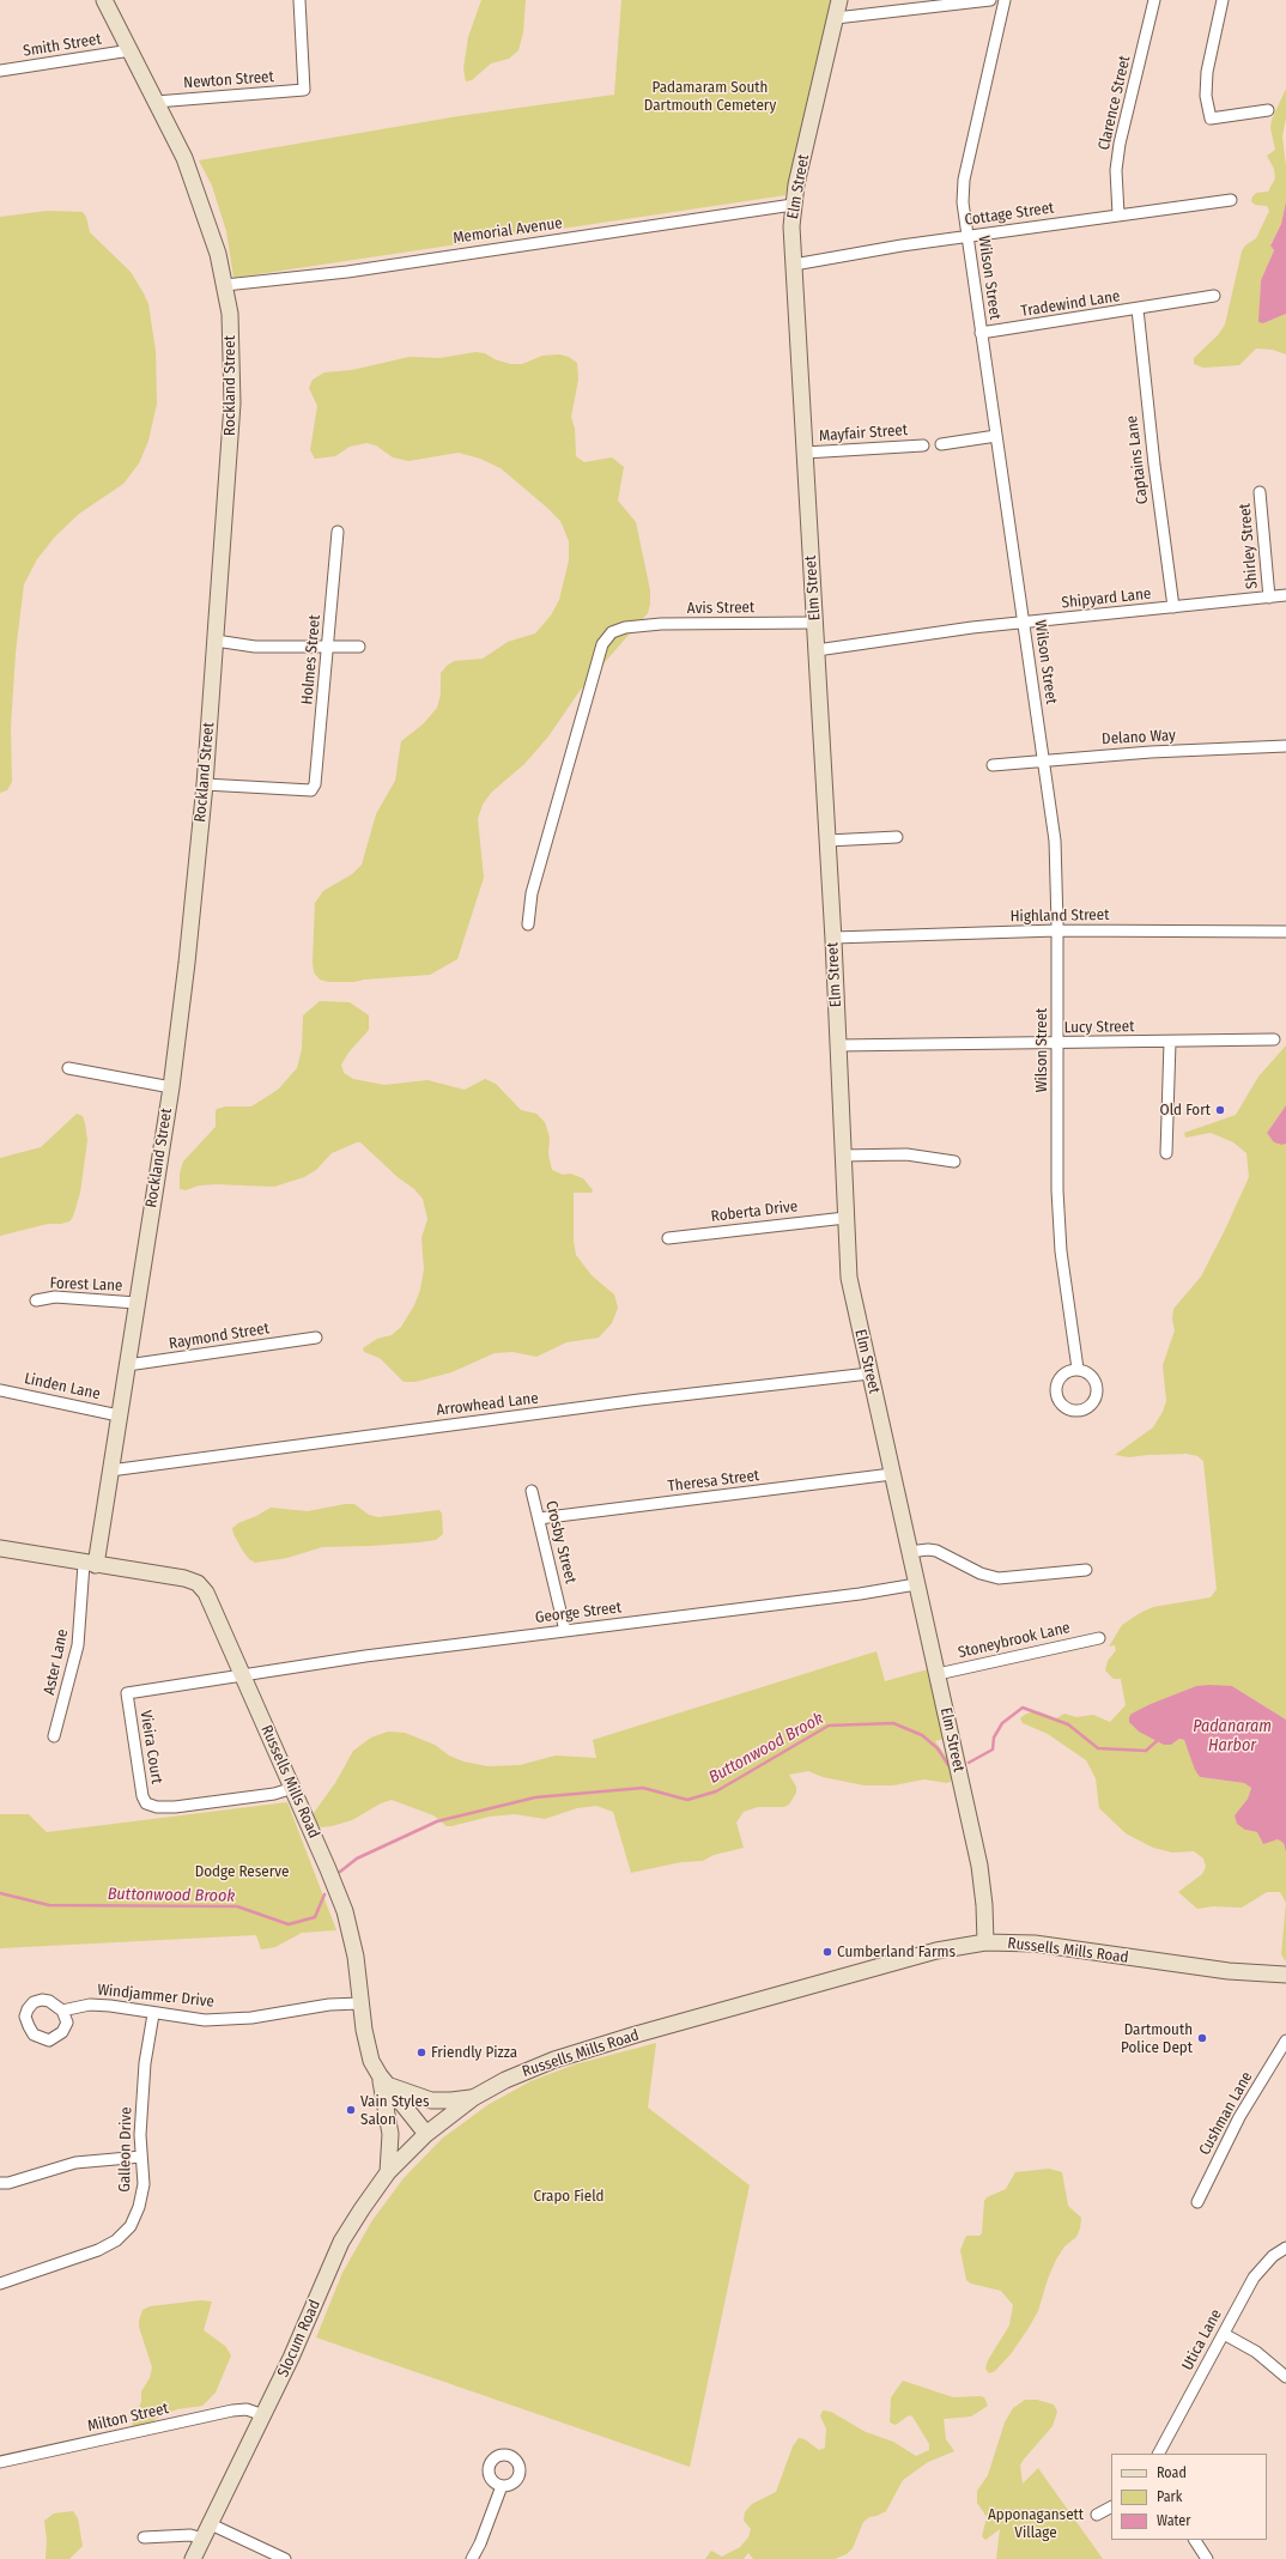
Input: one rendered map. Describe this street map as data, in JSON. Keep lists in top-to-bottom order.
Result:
{
  "streets": {
    "street": [
      "Smith Street",
      "Newton Street",
      "Clarence Street",
      "Elm Street",
      "Cottage Street",
      "Memorial Avenue",
      "Wilson Street",
      "Tradewind Lane",
      "Rockland Street",
      "Mayfair Street",
      "Captains Lane",
      "Shirley Street",
      "Shipyard Lane",
      "Avis Street",
      "Holmes Street",
      "Delano Way",
      "Highland Street",
      "Lucy Street",
      "Roberta Drive",
      "Forest Lane",
      "Raymond Street",
      "Linden Lane",
      "Arrowhead Lane",
      "Theresa Street",
      "Crosby Street",
      "George Street",
      "Stoneybrook Lane",
      "Aster Lane",
      "Vieira Court",
      "Russells Mills Road",
      "Windjammer Drive",
      "Cushman Lane",
      "Galleon Drive",
      "Slocum Road",
      "Utica Lane",
      "Milton Street"
    ]
  },
  "crossings": [
    ["Smith Street", "Rockland Street"],
    ["Newton Street", "Rockland Street"],
    ["Clarence Street", "Cottage Street"],
    ["Elm Street", "Cottage Street"],
    ["Elm Street", "Memorial Avenue"],
    ["Elm Street", "Mayfair Street"],
    ["Elm Street", "Shipyard Lane"],
    ["Elm Street", "Avis Street"],
    ["Elm Street", "Highland Street"],
    ["Elm Street", "Lucy Street"],
    ["Elm Street", "Roberta Drive"],
    ["Elm Street", "Arrowhead Lane"],
    ["Elm Street", "Theresa Street"],
    ["Elm Street", "George Street"],
    ["Elm Street", "Stoneybrook Lane"],
    ["Elm Street", "Russells Mills Road"],
    ["Cottage Street", "Wilson Street"],
    ["Memorial Avenue", "Rockland Street"],
    ["Wilson Street", "Tradewind Lane"],
    ["Wilson Street", "Shipyard Lane"],
    ["Wilson Street", "Delano Way"],
    ["Wilson Street", "Highland Street"],
    ["Wilson Street", "Lucy Street"],
    ["Tradewind Lane", "Captains Lane"],
    ["Rockland Street", "Holmes Street"],
    ["Rockland Street", "Forest Lane"],
    ["Rockland Street", "Raymond Street"],
    ["Rockland Street", "Linden Lane"],
    ["Rockland Street", "Arrowhead Lane"],
    ["Rockland Street", "Aster Lane"],
    ["Rockland Street", "Russells Mills Road"],
    ["Captains Lane", "Shipyard Lane"],
    ["Shirley Street", "Shipyard Lane"],
    ["Theresa Street", "Crosby Street"],
    ["Crosby Street", "George Street"],
    ["George Street", "Vieira Court"],
    ["George Street", "Russells Mills Road"],
    ["Aster Lane", "Russells Mills Road"],
    ["Vieira Court", "Russells Mills Road"],
    ["Russells Mills Road", "Windjammer Drive"],
    ["Russells Mills Road", "Slocum Road"],
    ["Windjammer Drive", "Galleon Drive"],
    ["Slocum Road", "Milton Street"]
  ],
  "water": ["Padanaram Harbor", "Buttonwood Brook"],
  "parks": [
    "Padamaram South Dartmouth Cemetery",
    "Dodge Reserve",
    "Crapo Field",
    "Apponagansett Village"
  ],
  "places": [
    "Old Fort",
    "Cumberland Farms",
    "Dartmouth Police Dept",
    "Friendly Pizza",
    "Vain Styles Salon"
  ],
  "legend": ["Road", "Park", "Water"]
}
